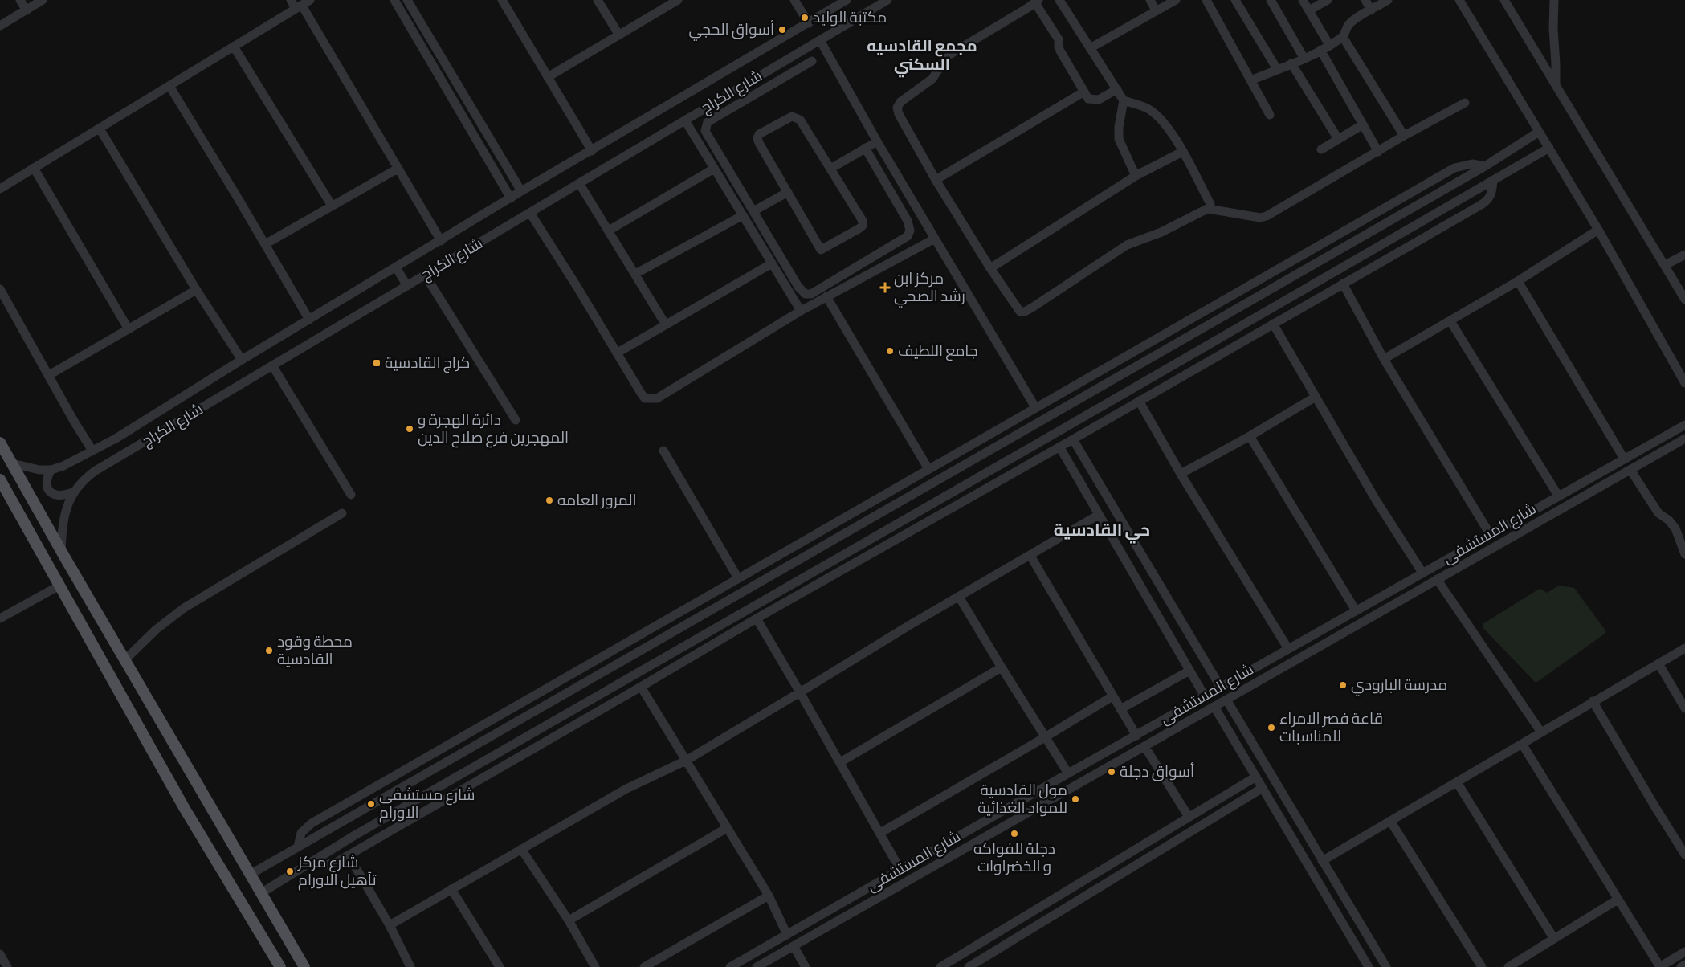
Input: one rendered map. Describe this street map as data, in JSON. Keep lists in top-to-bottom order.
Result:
{
  "streets": {
    "street": ["شارع الكراج", "شارع المستشفى"]
  },
  "districts": ["مجمع القادسيه السكني", "حي القادسية"],
  "places": {
    "other": [
      "مكتبة الوليد",
      "أسواق الحجي",
      "جامع اللطیف",
      "دائرة الهجرة و المهجرين فرع صلاح الدين",
      "المرور العامه",
      "محطة وقود القادسية",
      "مدرسة البارودي",
      "قاعة فصر الامراء للمناسبات",
      "أسواق دجلة",
      "مول القادسية للمواد الغذائية",
      "شارع مستشفى الاورام",
      "دجلة للفواكه و الخضراوات",
      "شارع مركز تأهيل الاورام"
    ],
    "health": ["مركز ابن رشد الصحي"],
    "transit": ["كراج القادسية"]
  }
}
